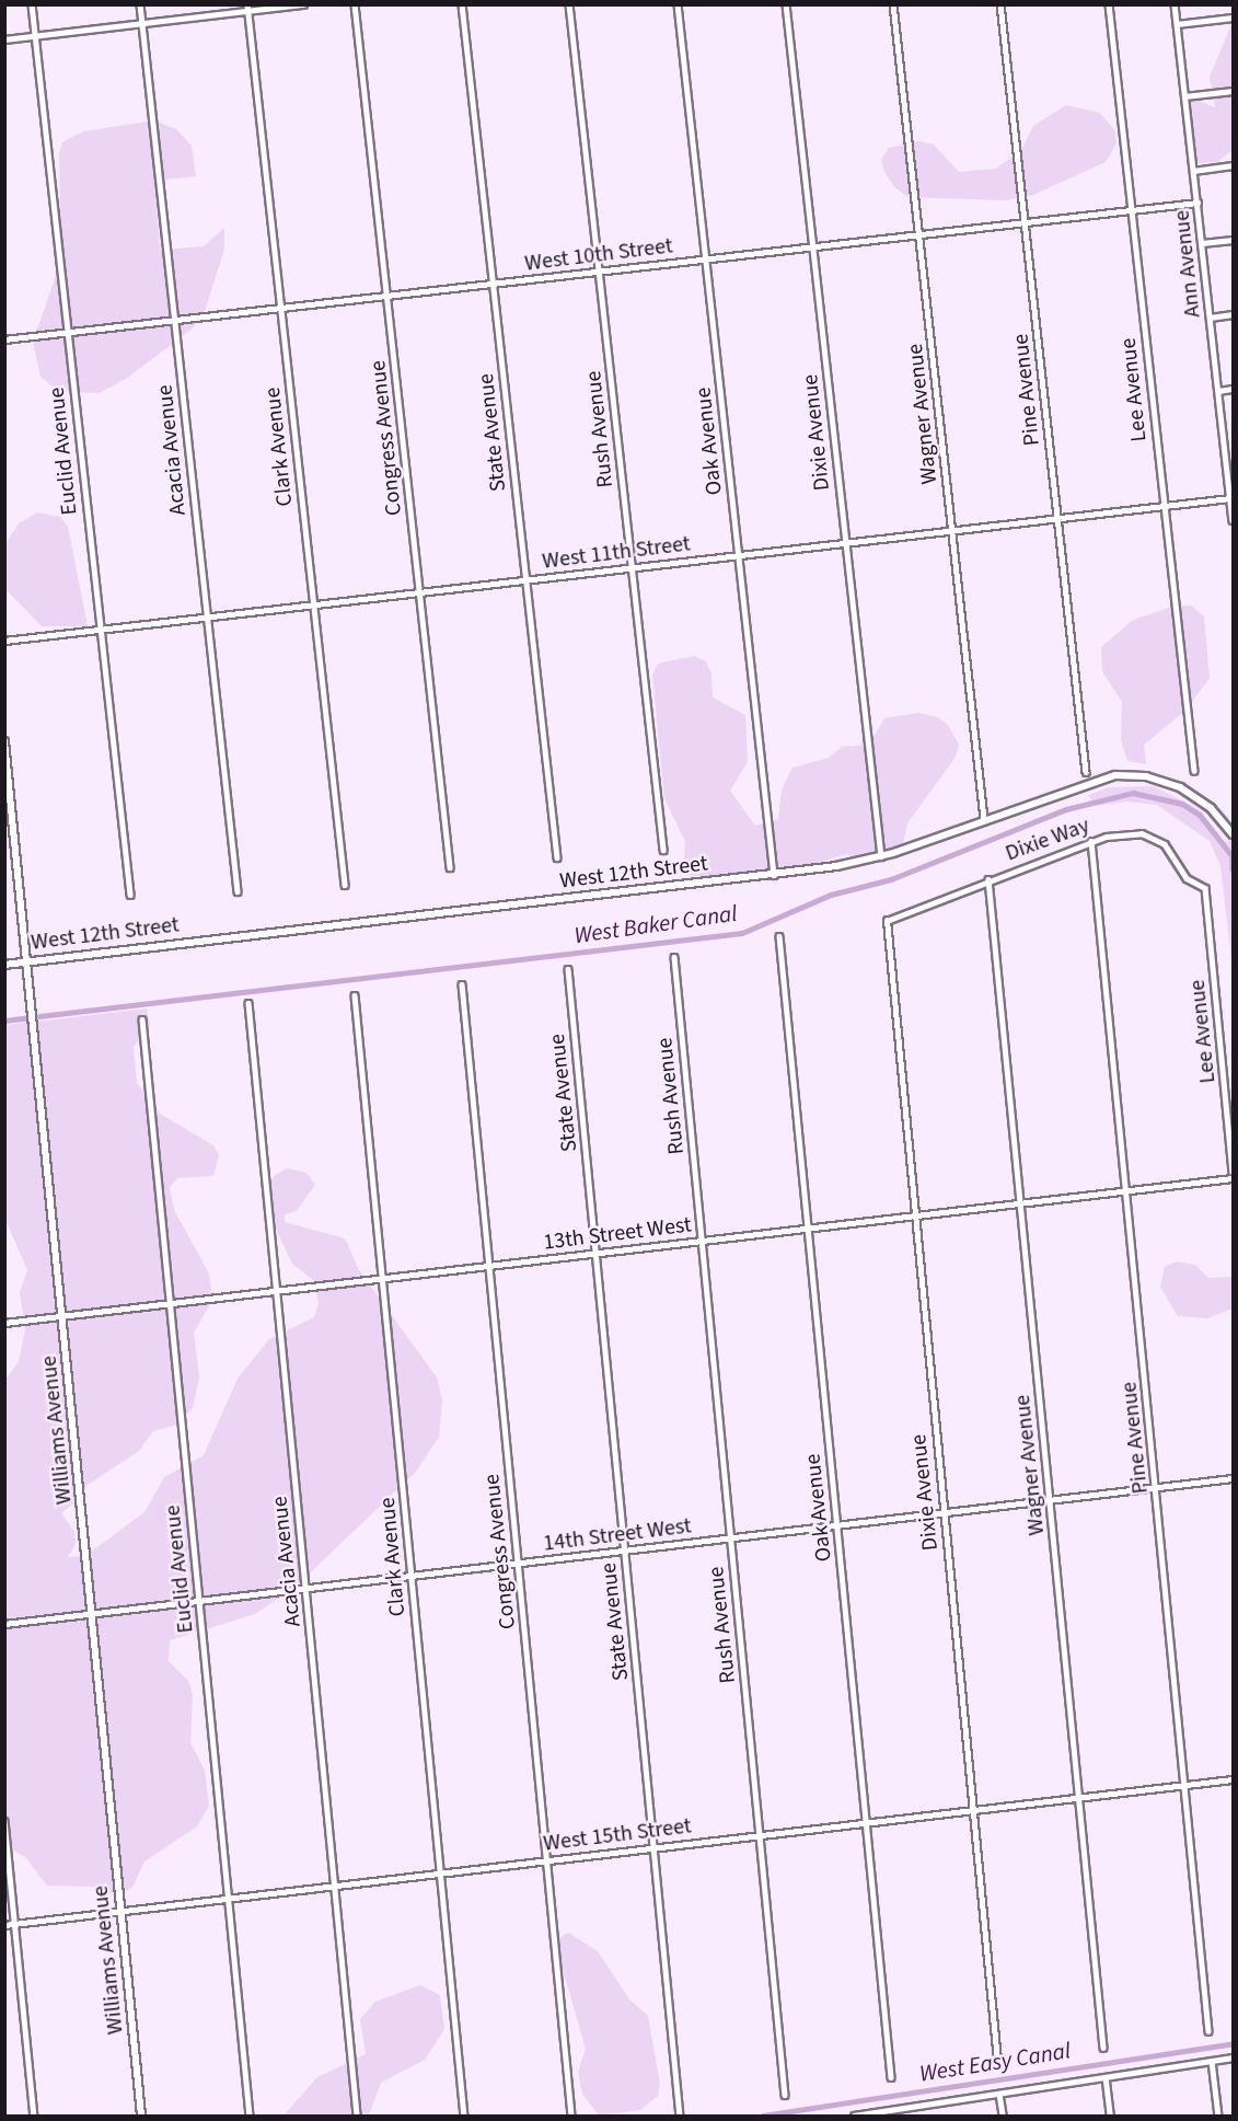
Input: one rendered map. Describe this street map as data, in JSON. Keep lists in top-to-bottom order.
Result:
{
  "streets": {
    "street": [
      "West 10th Street",
      "Ann Avenue",
      "Pine Avenue",
      "Lee Avenue",
      "Wagner Avenue",
      "Rush Avenue",
      "State Avenue",
      "Dixie Avenue",
      "Congress Avenue",
      "Oak Avenue",
      "Clark Avenue",
      "Acacia Avenue",
      "Euclid Avenue",
      "West 11th Street",
      "Dixie Way",
      "West 12th Street",
      "13th Street West",
      "Williams Avenue",
      "14th Street West",
      "West 15th Street"
    ]
  },
  "crossings": [
    ["West 10th Street", "Ann Avenue"],
    ["West 10th Street", "Pine Avenue"],
    ["West 10th Street", "Lee Avenue"],
    ["West 10th Street", "Wagner Avenue"],
    ["West 10th Street", "Rush Avenue"],
    ["West 10th Street", "State Avenue"],
    ["West 10th Street", "Dixie Avenue"],
    ["West 10th Street", "Congress Avenue"],
    ["West 10th Street", "Oak Avenue"],
    ["West 10th Street", "Clark Avenue"],
    ["West 10th Street", "Acacia Avenue"],
    ["West 10th Street", "Euclid Avenue"],
    ["Ann Avenue", "West 11th Street"],
    ["Pine Avenue", "West 11th Street"],
    ["Pine Avenue", "Dixie Way"],
    ["Pine Avenue", "13th Street West"],
    ["Pine Avenue", "14th Street West"],
    ["Pine Avenue", "West 15th Street"],
    ["Lee Avenue", "West 11th Street"],
    ["Lee Avenue", "Dixie Way"],
    ["Wagner Avenue", "West 11th Street"],
    ["Wagner Avenue", "Dixie Way"],
    ["Wagner Avenue", "West 12th Street"],
    ["Wagner Avenue", "13th Street West"],
    ["Wagner Avenue", "14th Street West"],
    ["Wagner Avenue", "West 15th Street"],
    ["Rush Avenue", "West 11th Street"],
    ["Rush Avenue", "13th Street West"],
    ["Rush Avenue", "14th Street West"],
    ["Rush Avenue", "West 15th Street"],
    ["State Avenue", "West 11th Street"],
    ["State Avenue", "13th Street West"],
    ["State Avenue", "14th Street West"],
    ["State Avenue", "West 15th Street"],
    ["Dixie Avenue", "West 11th Street"],
    ["Dixie Avenue", "Dixie Way"],
    ["Dixie Avenue", "West 12th Street"],
    ["Dixie Avenue", "13th Street West"],
    ["Dixie Avenue", "14th Street West"],
    ["Dixie Avenue", "West 15th Street"],
    ["Congress Avenue", "West 11th Street"],
    ["Congress Avenue", "13th Street West"],
    ["Congress Avenue", "14th Street West"],
    ["Congress Avenue", "West 15th Street"],
    ["Oak Avenue", "West 11th Street"],
    ["Oak Avenue", "West 12th Street"],
    ["Oak Avenue", "13th Street West"],
    ["Oak Avenue", "14th Street West"],
    ["Oak Avenue", "West 15th Street"],
    ["Clark Avenue", "West 11th Street"],
    ["Clark Avenue", "13th Street West"],
    ["Clark Avenue", "14th Street West"],
    ["Clark Avenue", "West 15th Street"],
    ["Acacia Avenue", "West 11th Street"],
    ["Acacia Avenue", "13th Street West"],
    ["Acacia Avenue", "14th Street West"],
    ["Acacia Avenue", "West 15th Street"],
    ["Euclid Avenue", "West 11th Street"],
    ["Euclid Avenue", "13th Street West"],
    ["Euclid Avenue", "14th Street West"],
    ["Euclid Avenue", "West 15th Street"],
    ["West 12th Street", "Williams Avenue"],
    ["13th Street West", "Williams Avenue"],
    ["Williams Avenue", "14th Street West"],
    ["Williams Avenue", "West 15th Street"]
  ],
  "water": ["West Baker Canal", "West Easy Canal"]
}
